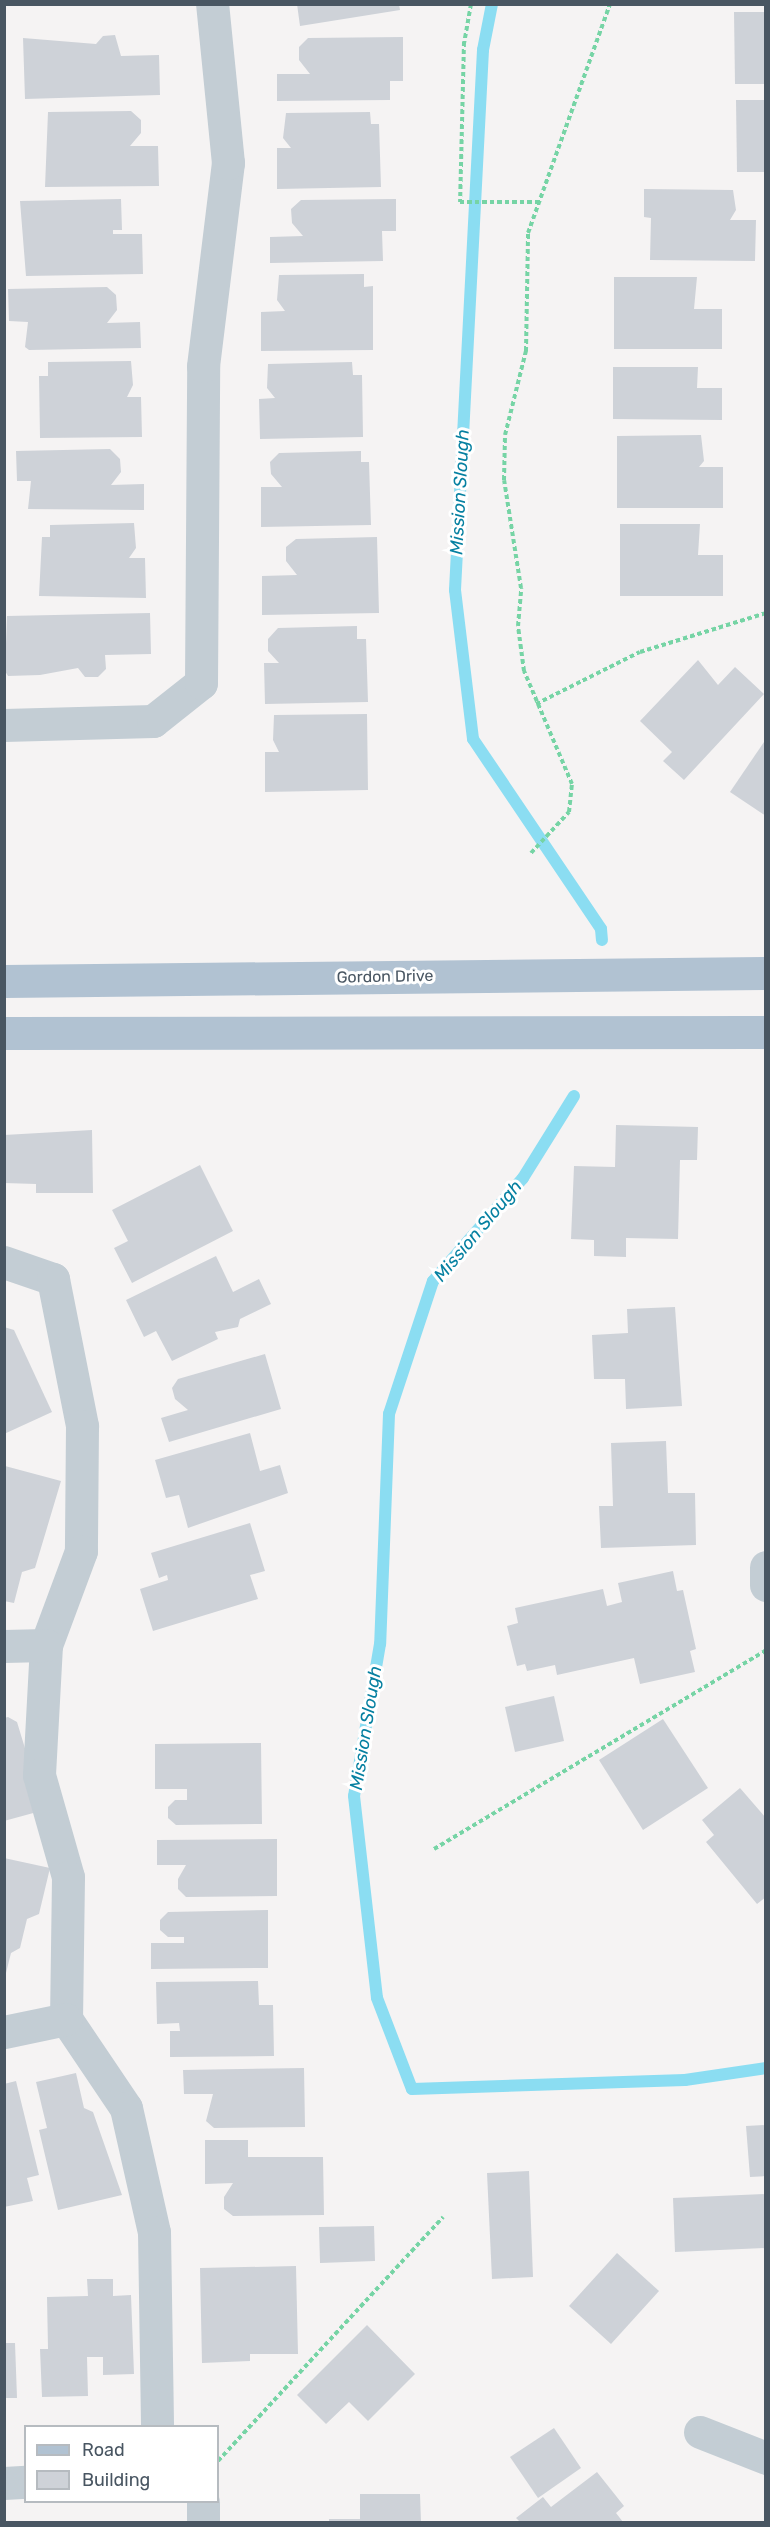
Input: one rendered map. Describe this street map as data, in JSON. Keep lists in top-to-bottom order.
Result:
{
  "streets": {
    "main road": ["Gordon Drive"]
  },
  "water": ["Mission Slough"],
  "legend": ["Road", "Building"]
}
